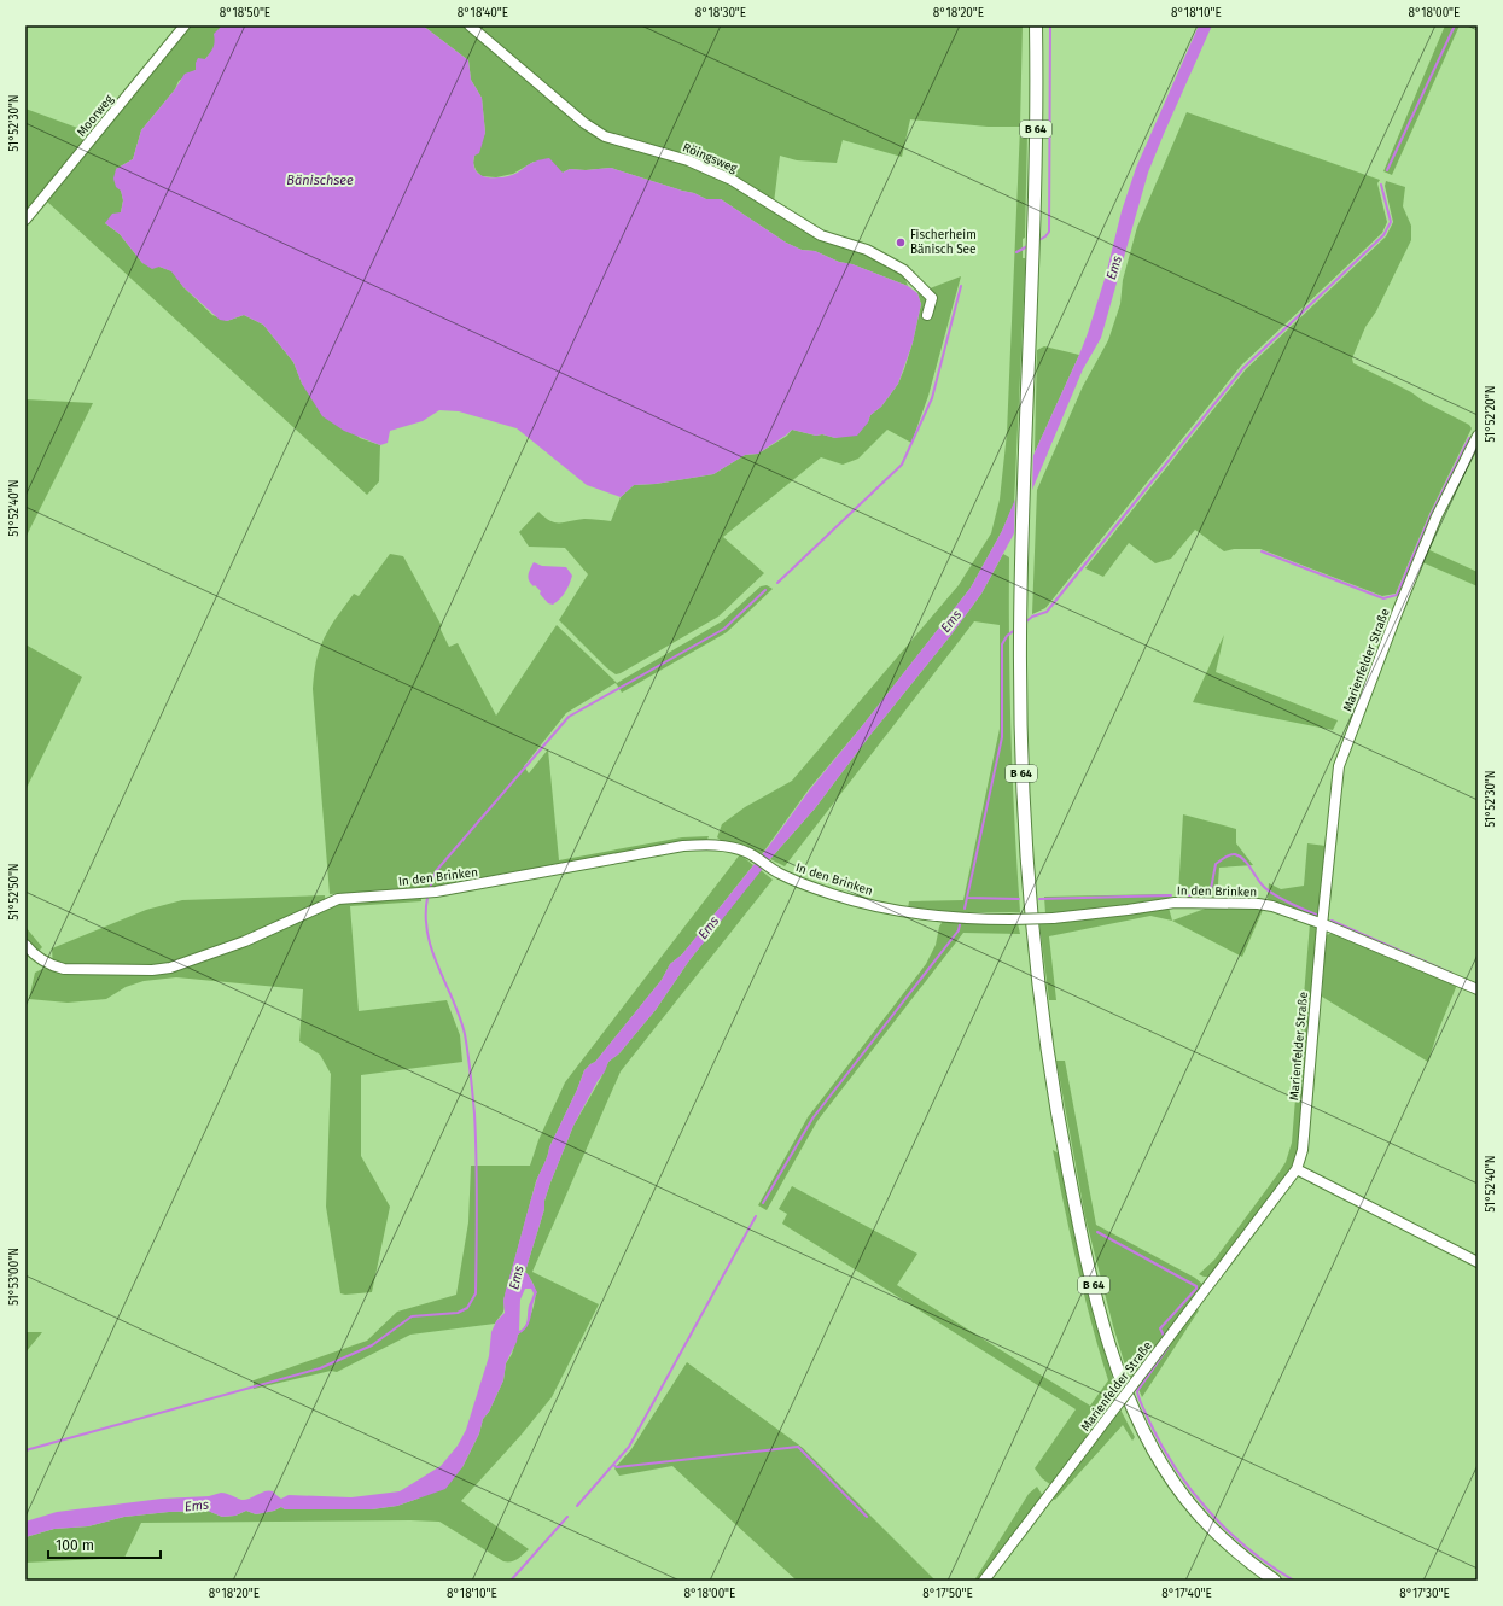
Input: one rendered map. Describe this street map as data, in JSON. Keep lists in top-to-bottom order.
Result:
{
  "streets": {
    "main road": ["B 64"],
    "street": [
      "Moorweg",
      "Röingsweg",
      "Marienfelder Straße",
      "In den Brinken"
    ]
  },
  "crossings": [
    ["Marienfelder Straße", "In den Brinken"]
  ],
  "water": ["Bänischsee", "Ems"],
  "places": ["Fischerheim Bänisch See"],
  "scale_bar": "100 m",
  "coordinates": [
    "8°18'50\"E",
    "8°18'40\"E",
    "8°18'30\"E",
    "8°18'20\"E",
    "8°18'10\"E",
    "8°18'00\"E",
    "51°52'30\"N",
    "51°52'20\"N",
    "51°52'40\"N",
    "51°52'50\"N",
    "51°53'00\"N",
    "8°17'50\"E",
    "8°17'40\"E",
    "8°17'30\"E"
  ]
}
